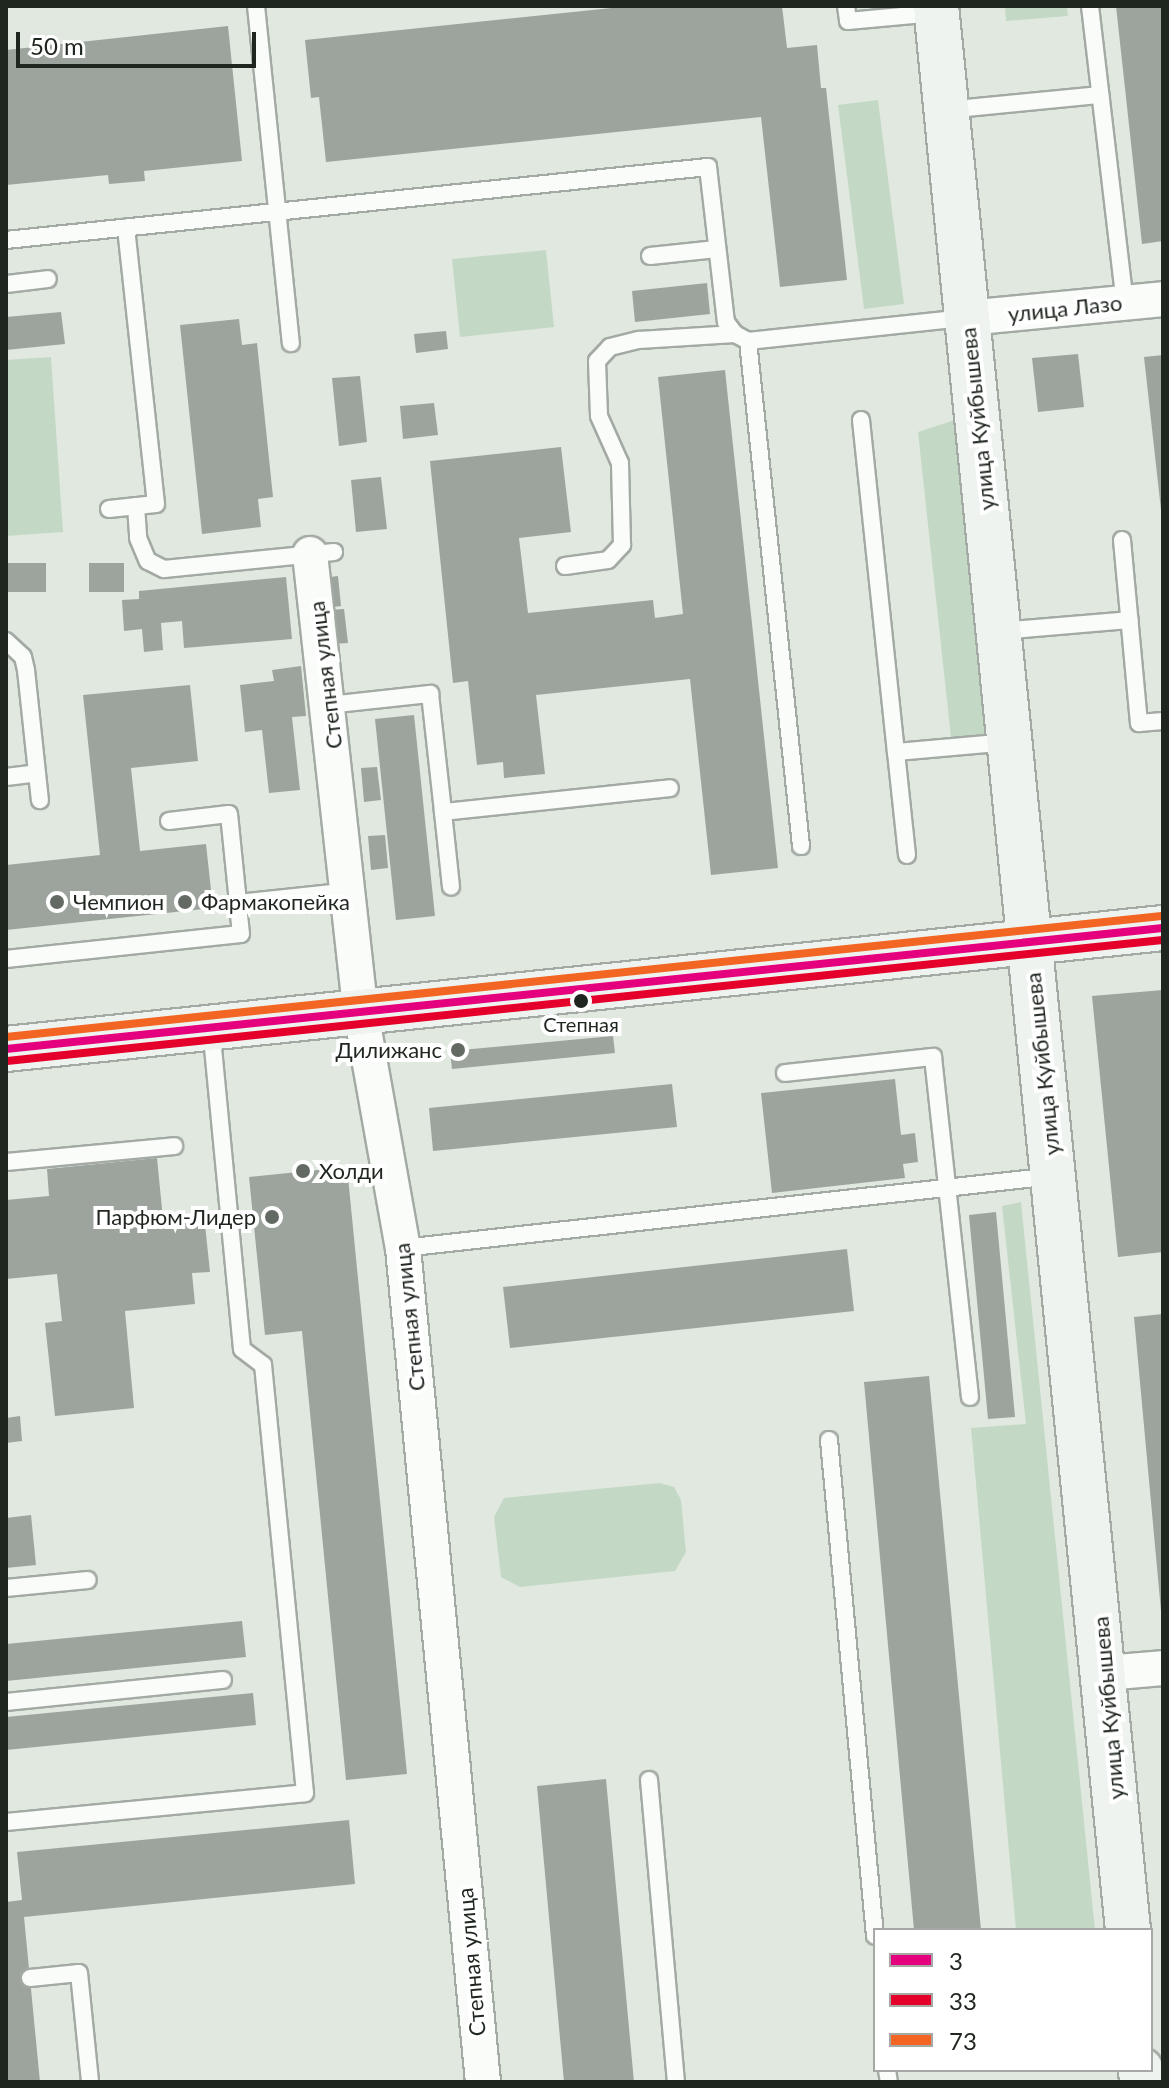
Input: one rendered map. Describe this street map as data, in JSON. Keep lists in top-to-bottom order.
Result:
{
  "streets": {
    "main road": ["улица Куйбышева"],
    "street": ["улица Лазо", "Степная улица"]
  },
  "crossings": [
    ["улица Лазо", "улица Куйбышева"]
  ],
  "places": [
    "Чемпион",
    "Фармакопейка",
    "Степная",
    "Дилижанс",
    "Холди",
    "Парфюм-Лидер"
  ],
  "lines": ["transit line 73", "transit line 3", "transit line 33"],
  "legend": ["3", "33", "73"],
  "scale_bar": "50 m"
}
